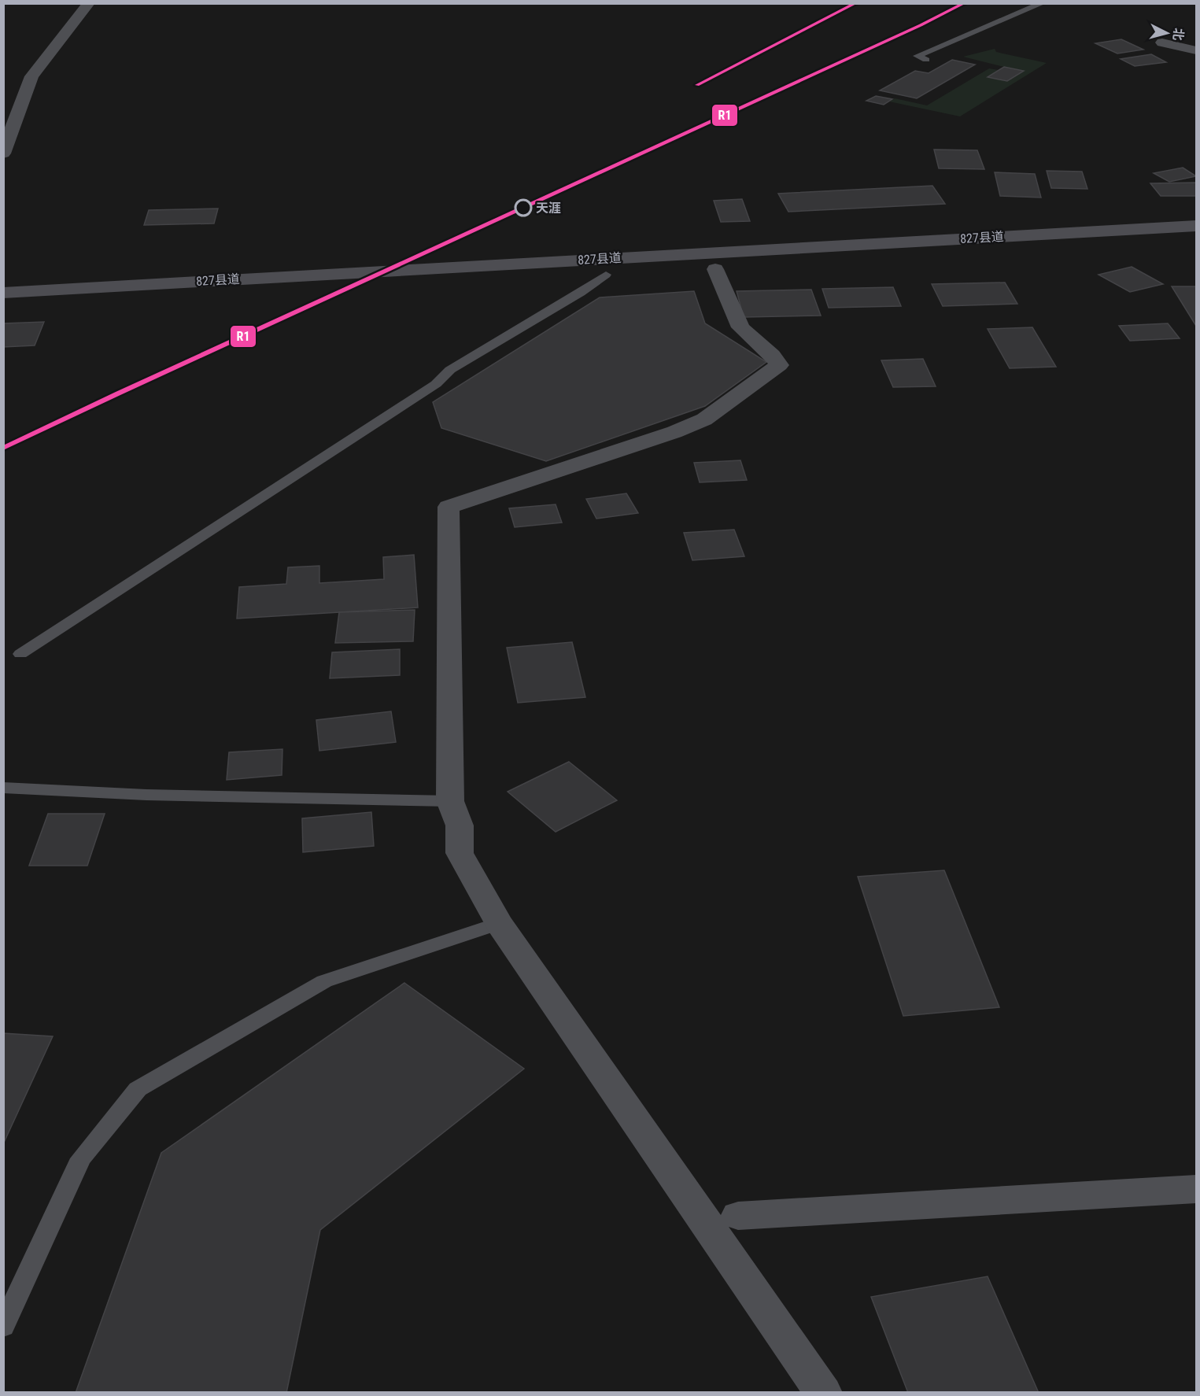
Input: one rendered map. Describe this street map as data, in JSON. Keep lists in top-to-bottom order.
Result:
{
  "streets": {
    "main road": ["827县道"]
  },
  "places": ["天涯"],
  "lines": ["transit line R1"],
  "north": "right"
}
